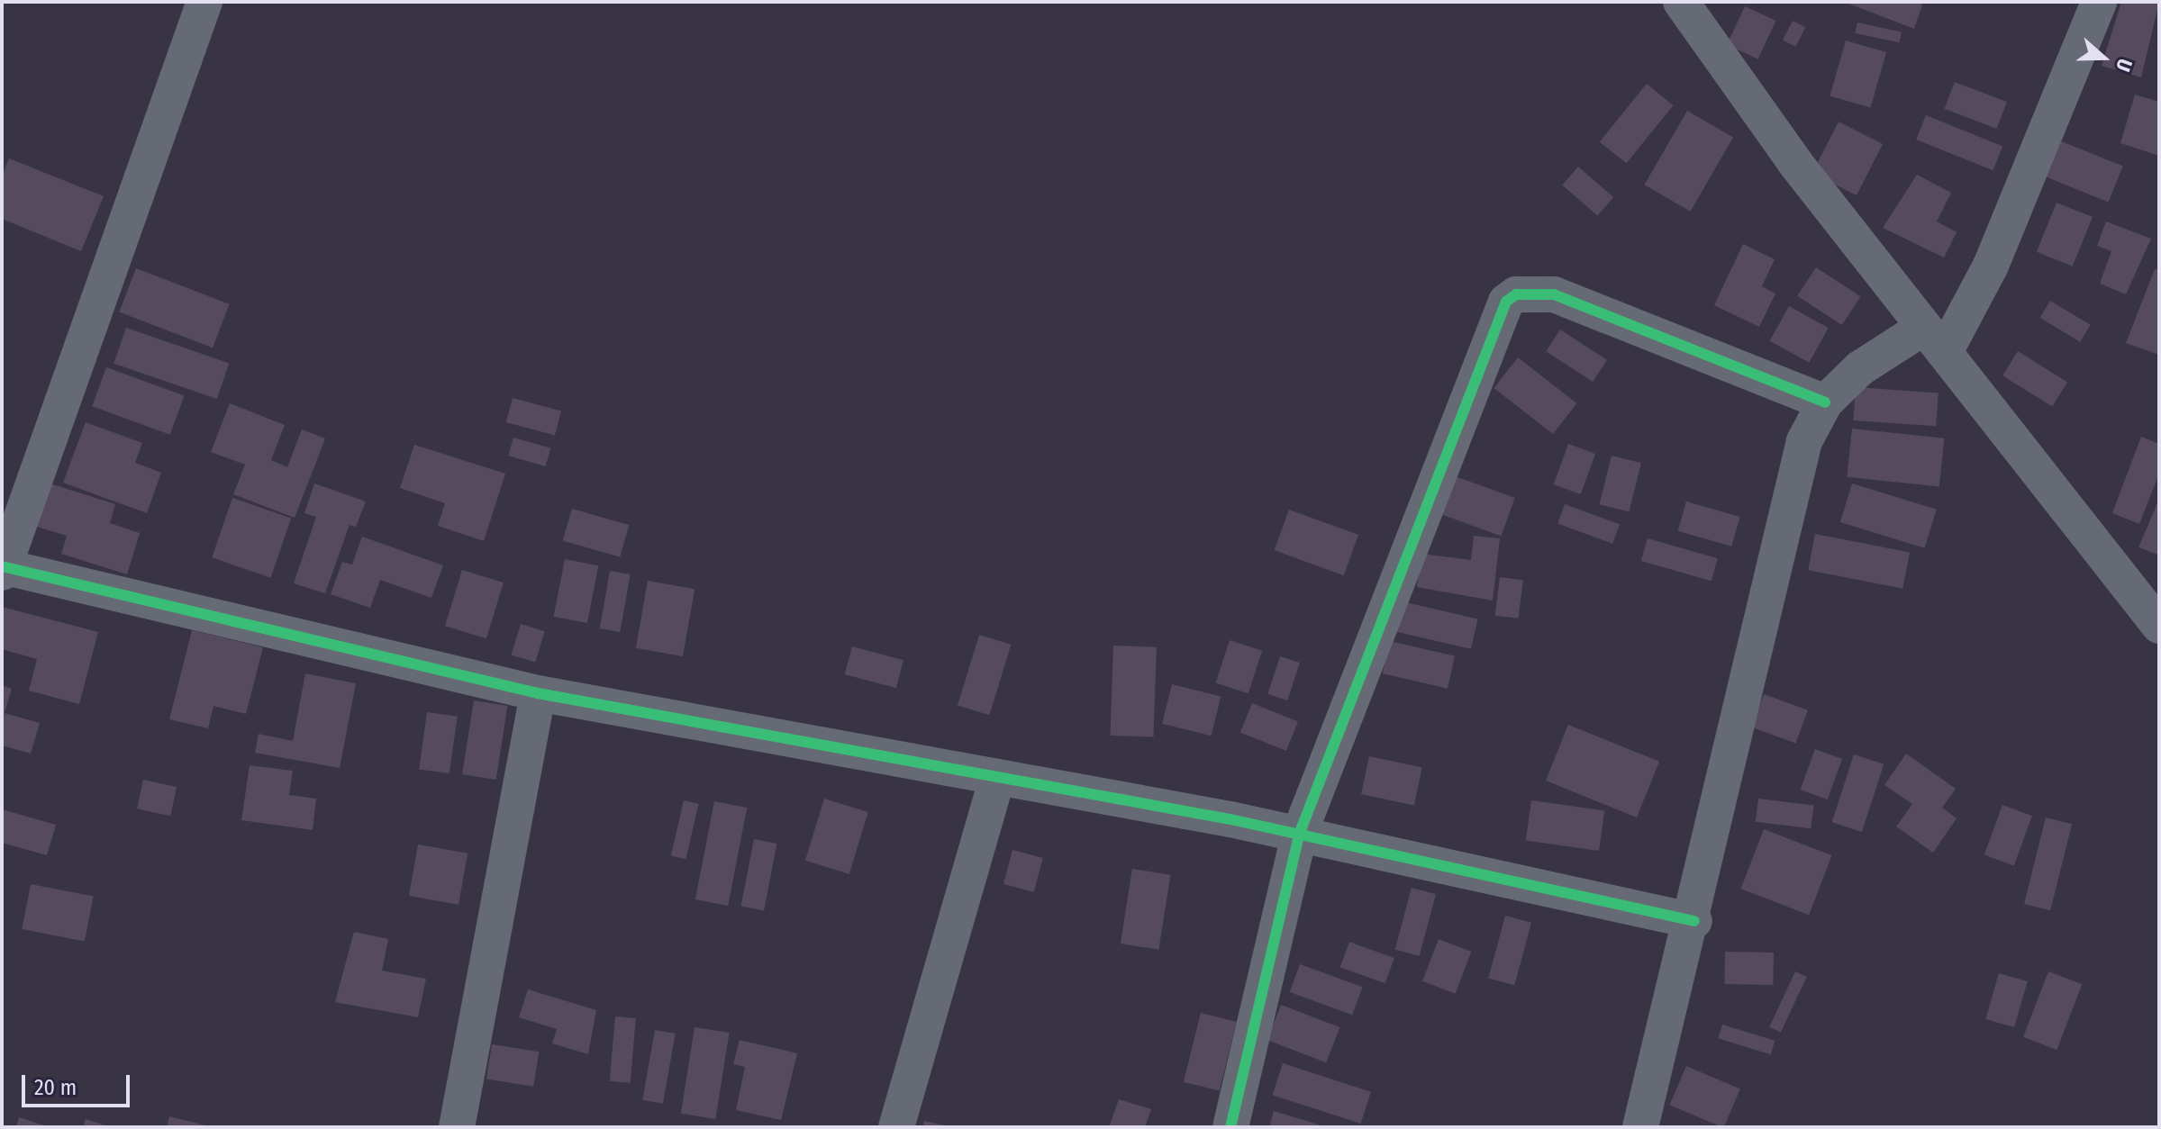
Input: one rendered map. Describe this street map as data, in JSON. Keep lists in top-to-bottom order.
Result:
{
  "scale_bar": "20 m",
  "north": "right"
}
